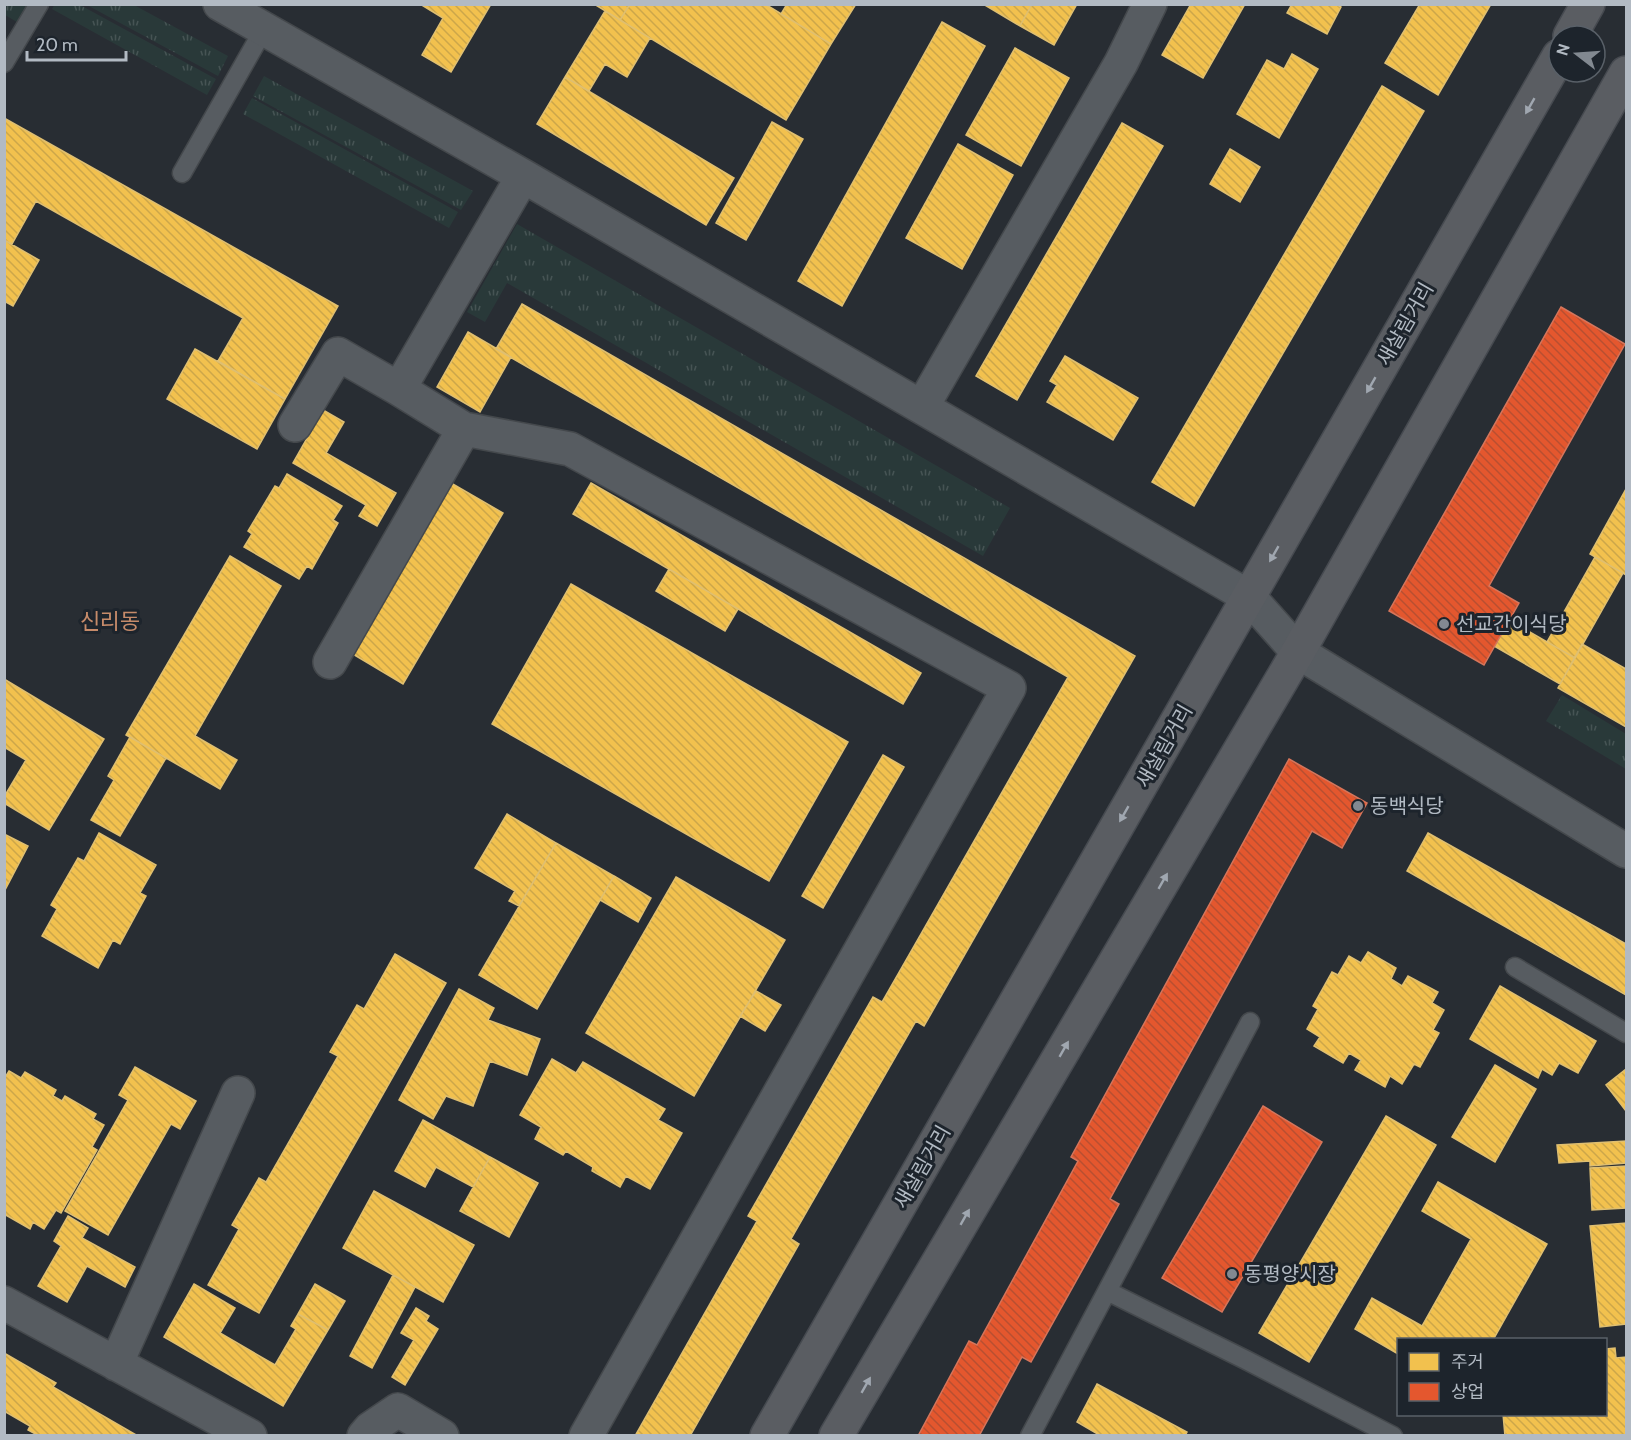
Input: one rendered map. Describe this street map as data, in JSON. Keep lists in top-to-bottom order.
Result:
{
  "streets": {
    "main road": ["새살림거리"]
  },
  "districts": ["신리동"],
  "places": ["선교간이식당", "동백식당", "동평양시장"],
  "legend": ["주거", "상업"],
  "scale_bar": "20 m",
  "north": "left"
}
